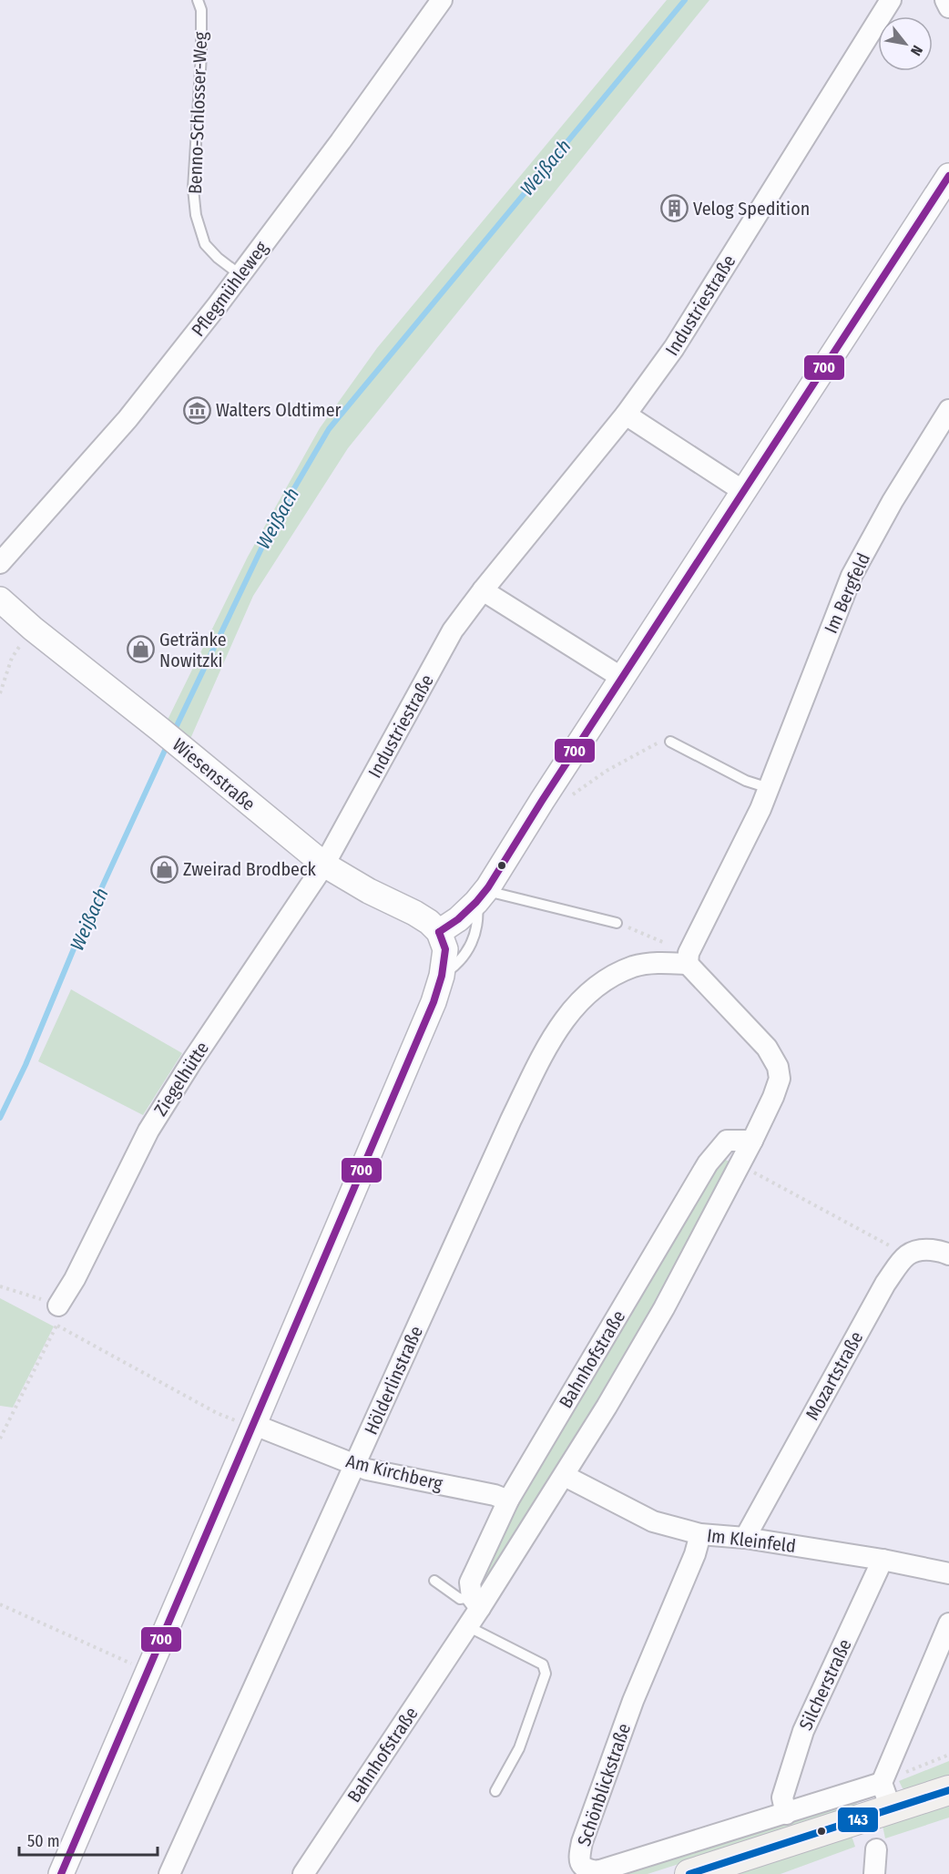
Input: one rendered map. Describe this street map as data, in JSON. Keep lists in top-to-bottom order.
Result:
{
  "streets": {
    "street": [
      "Pflegmühleweg",
      "Industriestraße",
      "Im Bergfeld",
      "Wiesenstraße",
      "Ziegelhütte",
      "Bahnhofstraße",
      "Mozartstraße",
      "Hölderlinstraße",
      "Am Kirchberg",
      "Im Kleinfeld",
      "Silcherstraße",
      "Schönblickstraße"
    ],
    "lane": ["Benno-Schlosser-Weg"]
  },
  "crossings": [
    ["Benno-Schlosser-Weg", "Pflegmühleweg"],
    ["Industriestraße", "Wiesenstraße"],
    ["Industriestraße", "Ziegelhütte"],
    ["Im Bergfeld", "Bahnhofstraße"],
    ["Im Bergfeld", "Hölderlinstraße"],
    ["Wiesenstraße", "Ziegelhütte"],
    ["Bahnhofstraße", "Hölderlinstraße"],
    ["Bahnhofstraße", "Am Kirchberg"],
    ["Bahnhofstraße", "Im Kleinfeld"],
    ["Mozartstraße", "Im Kleinfeld"],
    ["Hölderlinstraße", "Am Kirchberg"],
    ["Im Kleinfeld", "Silcherstraße"],
    ["Im Kleinfeld", "Schönblickstraße"],
    ["Silcherstraße", "Schönblickstraße"]
  ],
  "water": ["Weißach"],
  "places": {
    "building": ["Velog Spedition"],
    "museum": ["Walters Oldtimer"],
    "shop": ["Getränke Nowitzki", "Zweirad Brodbeck"]
  },
  "lines": ["transit line 700", "transit line 143"],
  "scale_bar": "50 m",
  "north": "bottom right"
}
